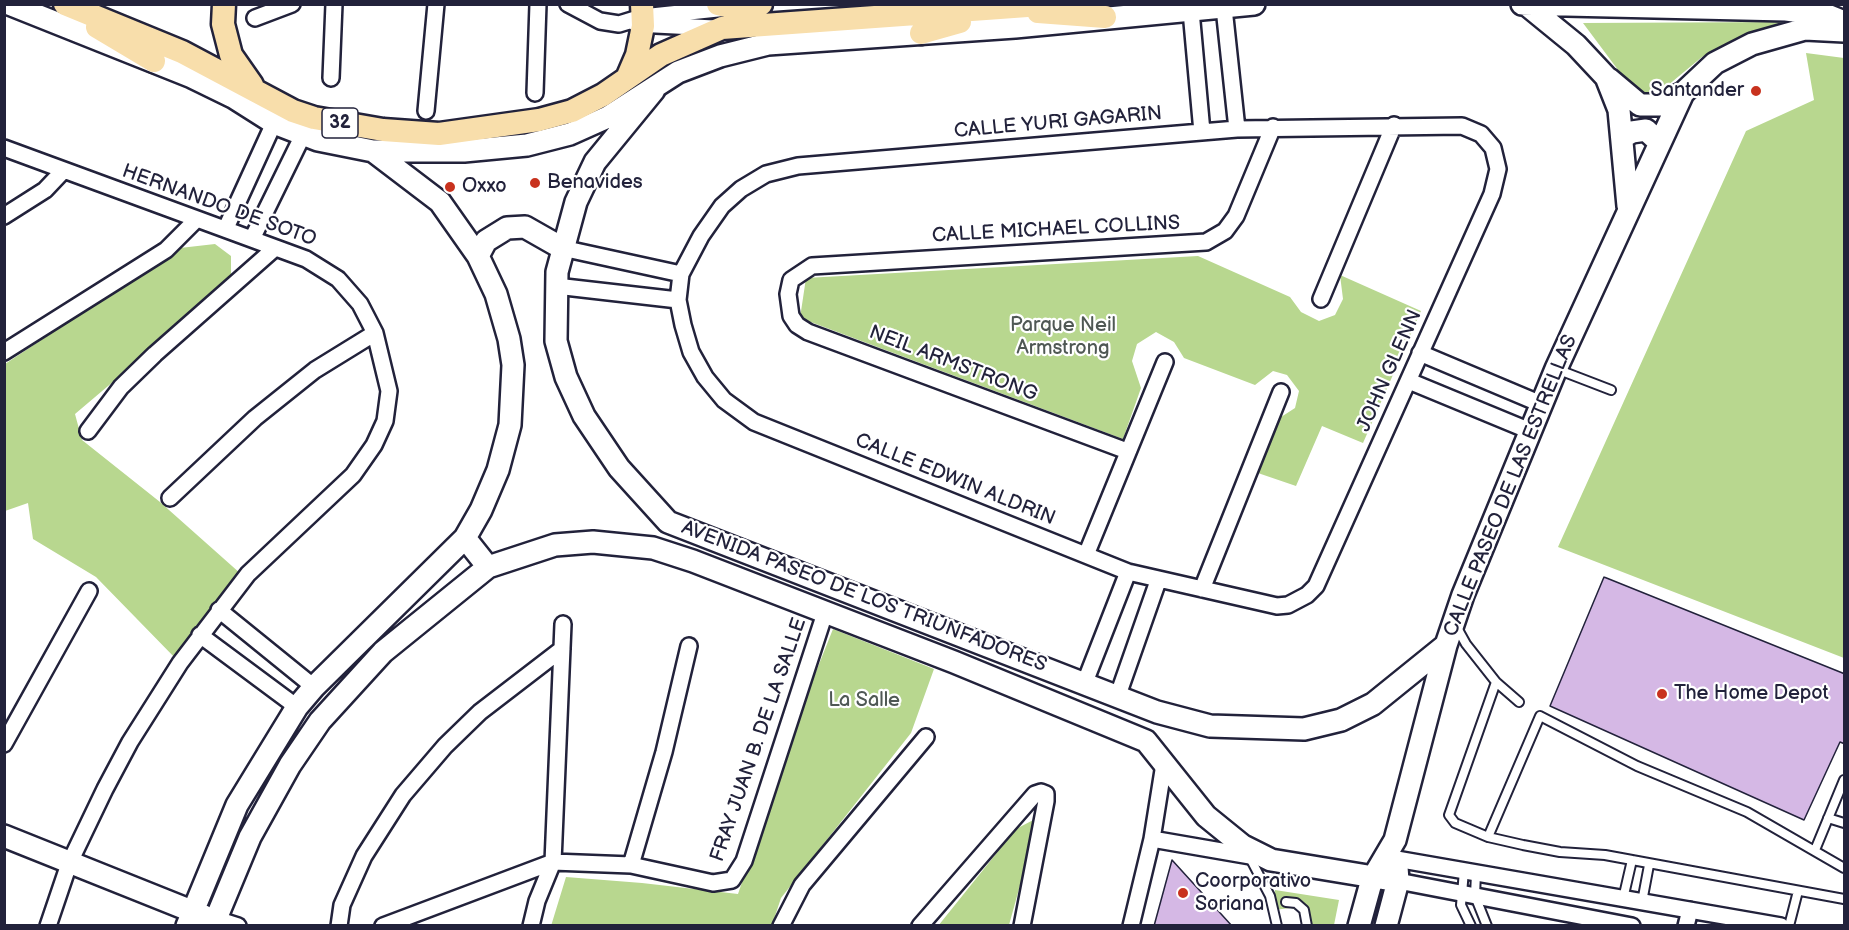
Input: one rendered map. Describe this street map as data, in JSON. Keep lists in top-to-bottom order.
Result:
{
  "streets": {
    "main road": ["32"],
    "street": [
      "CALLE YURI GAGARIN",
      "HERNANDO DE SOTO",
      "CALLE MICHAEL COLLINS",
      "NEIL ARMSTRONG",
      "JOHN GLENN",
      "CALLE EDWIN ALDRIN",
      "CALLE PASEO DE LAS ESTRELLAS",
      "AVENIDA PASEO DE LOS TRIUNFADORES",
      "FRAY JUAN B. DE LA SALLE"
    ]
  },
  "crossings": [
    ["CALLE YURI GAGARIN", "CALLE MICHAEL COLLINS"],
    ["CALLE YURI GAGARIN", "JOHN GLENN"],
    ["CALLE YURI GAGARIN", "CALLE EDWIN ALDRIN"],
    ["CALLE MICHAEL COLLINS", "NEIL ARMSTRONG"],
    ["JOHN GLENN", "CALLE EDWIN ALDRIN"],
    ["CALLE PASEO DE LAS ESTRELLAS", "AVENIDA PASEO DE LOS TRIUNFADORES"],
    ["AVENIDA PASEO DE LOS TRIUNFADORES", "FRAY JUAN B. DE LA SALLE"]
  ],
  "parks": ["Parque Neil Armstrong", "La Salle"],
  "places": [
    "Santander",
    "Benavides",
    "Oxxo",
    "The Home Depot",
    "Coorporativo Soriana"
  ]
}
